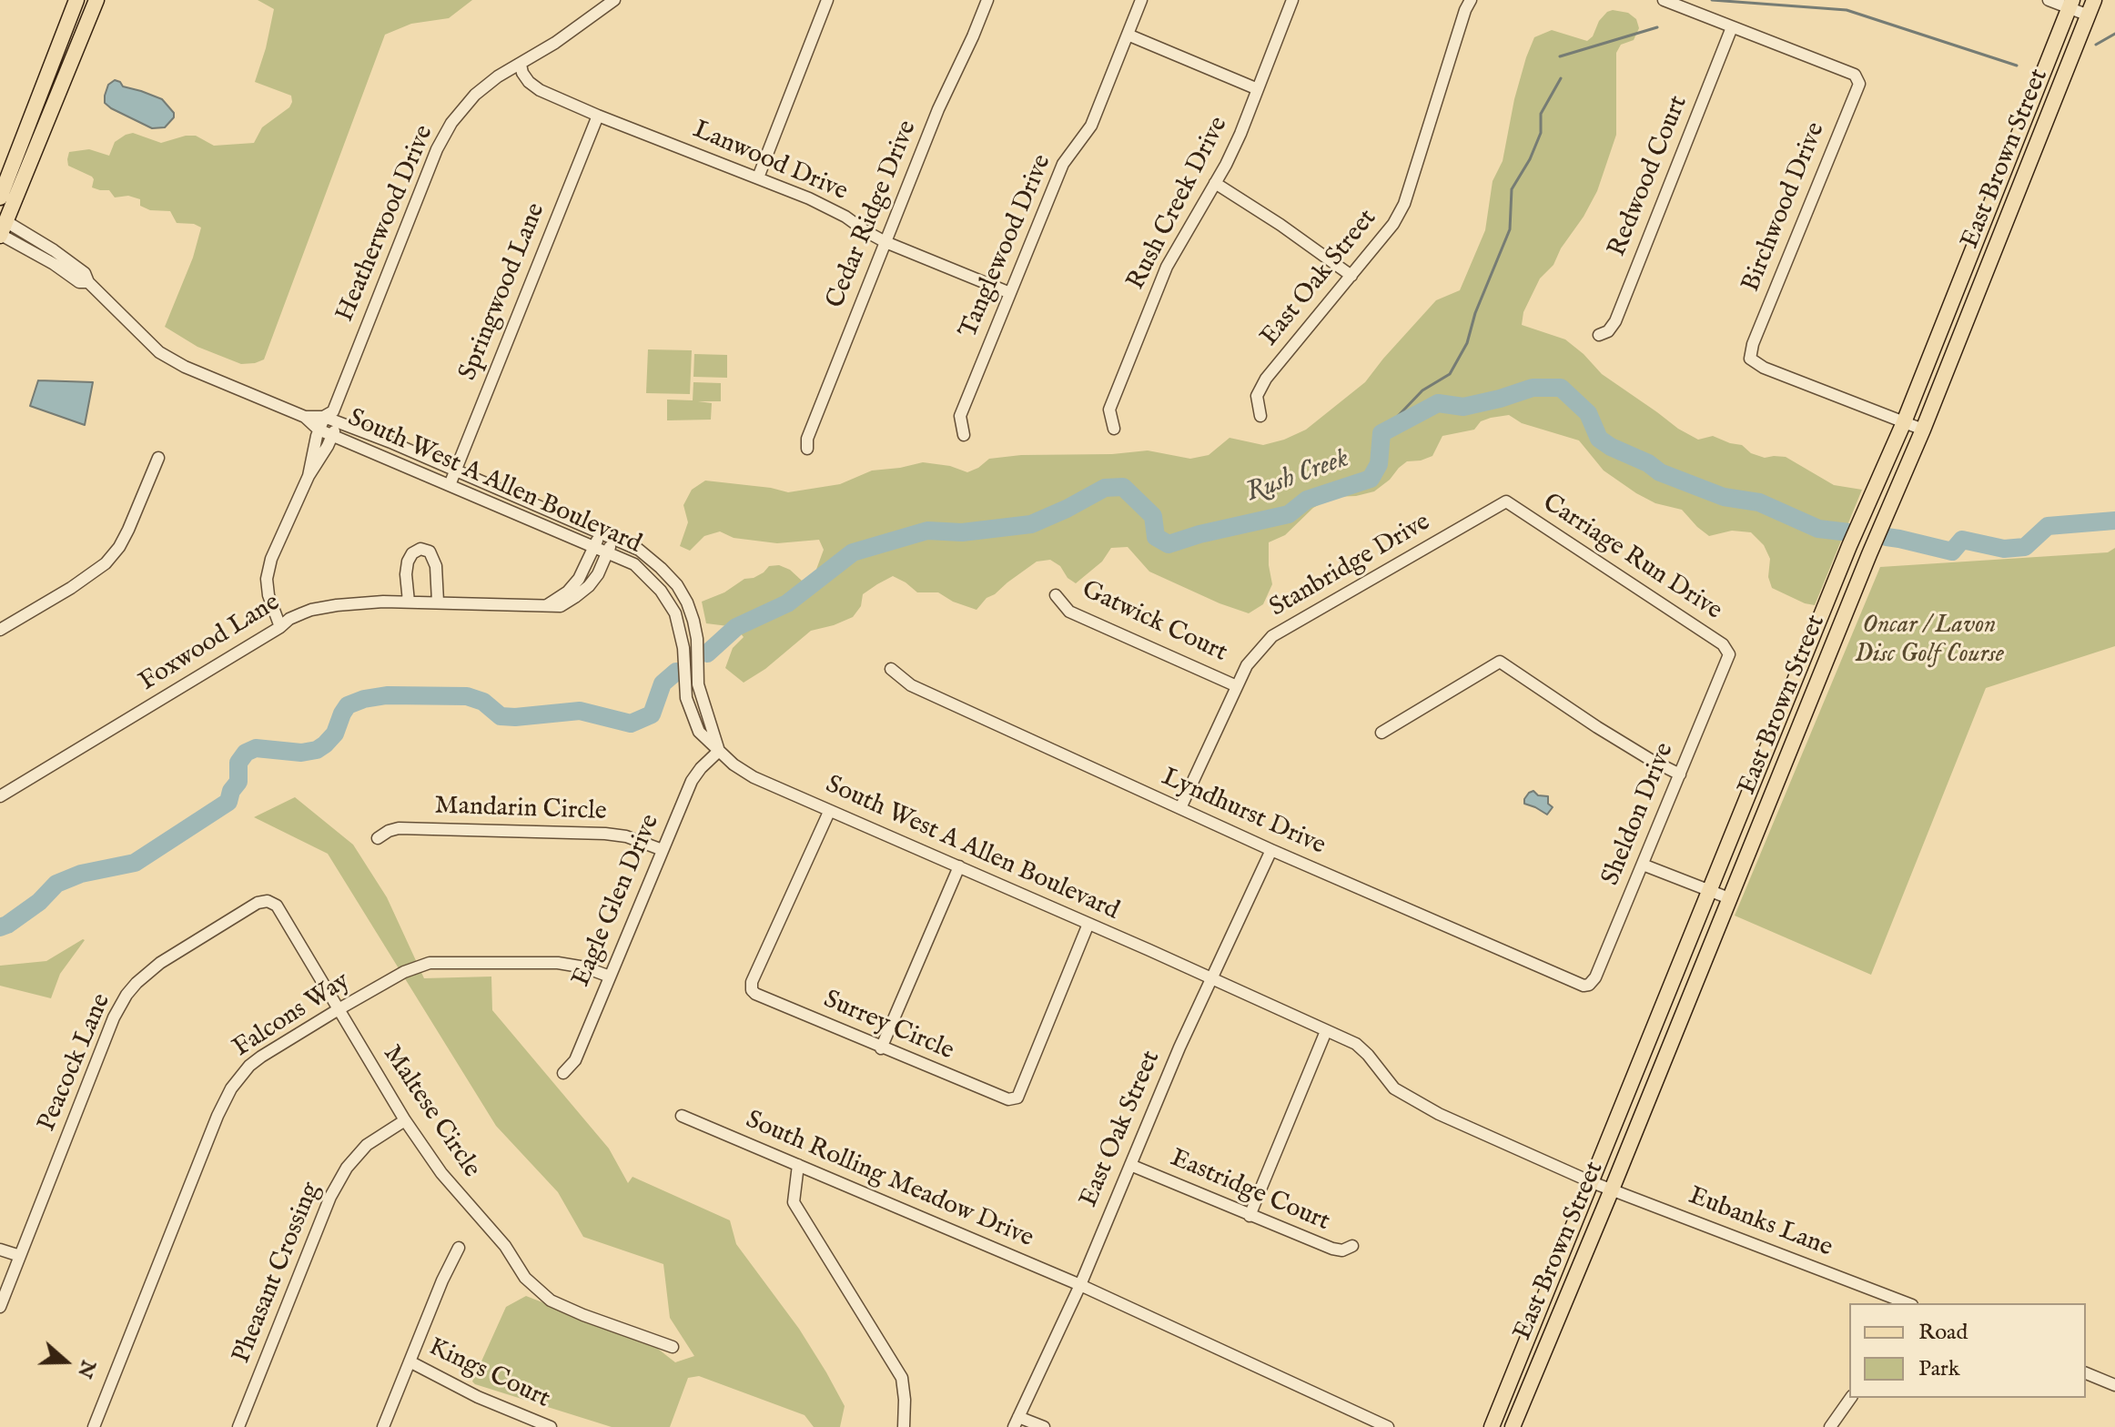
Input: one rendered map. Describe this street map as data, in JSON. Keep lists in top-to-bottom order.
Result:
{
  "streets": {
    "main road": ["East Brown Street"],
    "street": [
      "Lanwood Drive",
      "Redwood Court",
      "Rush Creek Drive",
      "Birchwood Drive",
      "Cedar Ridge Drive",
      "Heatherwood Drive",
      "Tanglewood Drive",
      "East Oak Street",
      "Springwood Lane",
      "South West A Allen Boulevard",
      "Carriage Run Drive",
      "Stanbridge Drive",
      "Gatwick Court",
      "Foxwood Lane",
      "Mandarin Circle",
      "Lyndhurst Drive",
      "Sheldon Drive",
      "Eagle Glen Drive",
      "Falcons Way",
      "Surrey Circle",
      "Peacock Lane",
      "Maltese Circle",
      "South Rolling Meadow Drive",
      "Eastridge Court",
      "Eubanks Lane",
      "Pheasant Crossing",
      "Kings Court"
    ]
  },
  "crossings": [
    ["East Brown Street", "Birchwood Drive"],
    ["East Brown Street", "Eubanks Lane"],
    ["Lanwood Drive", "Cedar Ridge Drive"],
    ["Lanwood Drive", "Heatherwood Drive"],
    ["Lanwood Drive", "Tanglewood Drive"],
    ["Lanwood Drive", "Springwood Lane"],
    ["Redwood Court", "Birchwood Drive"],
    ["Heatherwood Drive", "South West A Allen Boulevard"],
    ["Heatherwood Drive", "Foxwood Lane"],
    ["East Oak Street", "South West A Allen Boulevard"],
    ["East Oak Street", "Lyndhurst Drive"],
    ["East Oak Street", "South Rolling Meadow Drive"],
    ["East Oak Street", "Eastridge Court"],
    ["Springwood Lane", "South West A Allen Boulevard"],
    ["South West A Allen Boulevard", "Foxwood Lane"],
    ["South West A Allen Boulevard", "Eagle Glen Drive"],
    ["South West A Allen Boulevard", "Surrey Circle"],
    ["South West A Allen Boulevard", "Eubanks Lane"],
    ["Carriage Run Drive", "Stanbridge Drive"],
    ["Carriage Run Drive", "Sheldon Drive"],
    ["Stanbridge Drive", "Gatwick Court"],
    ["Stanbridge Drive", "Lyndhurst Drive"],
    ["Mandarin Circle", "Eagle Glen Drive"],
    ["Lyndhurst Drive", "Sheldon Drive"],
    ["Eagle Glen Drive", "Falcons Way"],
    ["Falcons Way", "Maltese Circle"],
    ["Peacock Lane", "Maltese Circle"],
    ["Maltese Circle", "Pheasant Crossing"]
  ],
  "water": ["Rush Creek"],
  "parks": ["Oncar / Lavon Disc Golf Course"],
  "legend": ["Road", "Park"],
  "north": "right"
}
